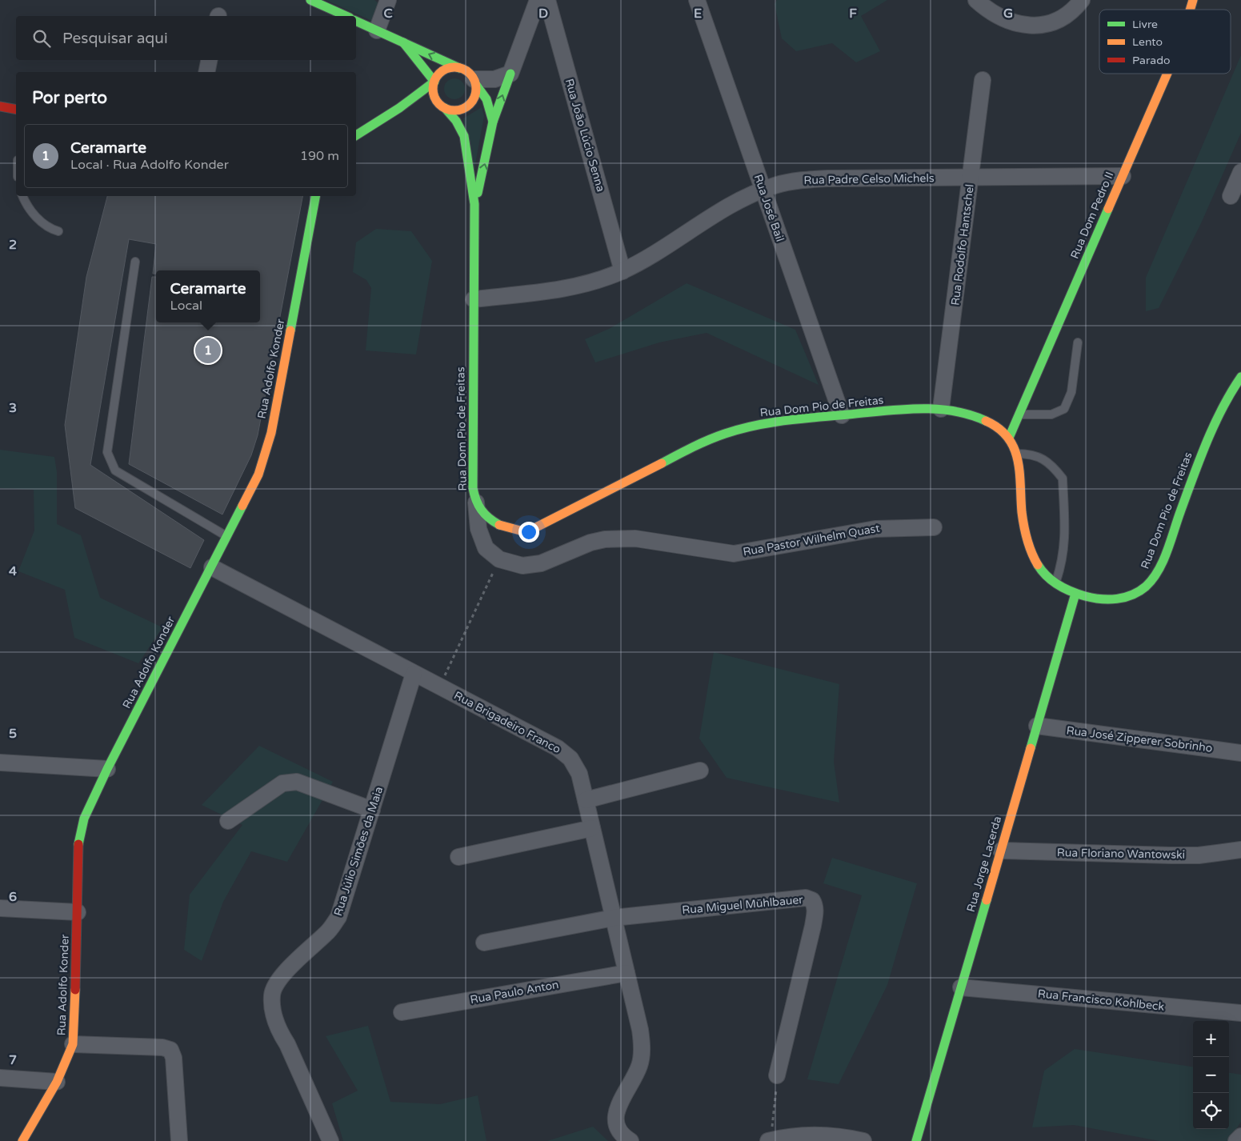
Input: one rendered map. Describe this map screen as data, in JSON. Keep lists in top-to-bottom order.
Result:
{
  "streets": {
    "main road": [
      "Rua Dom Pedro II",
      "Rua Adolfo Konder",
      "Rua Dom Pio de Freitas",
      "Rua Jorge Lacerda"
    ],
    "street": [
      "Rua João Lúcio Senna",
      "Rua Padre Celso Michels",
      "Rua José Bail",
      "Rua Rodolfo Hantschel",
      "Rua Pastor Wilhelm Quast",
      "Rua Brigadeiro Franco",
      "Rua José Zipperer Sobrinho",
      "Rua Júlio Simões da Maia",
      "Rua Floriano Wantowski",
      "Rua Miguel Mühlbauer",
      "Rua Paulo Anton",
      "Rua Francisco Kohlbeck"
    ]
  },
  "crossings": [
    ["Rua João Lúcio Senna", "Rua Padre Celso Michels"],
    ["Rua Padre Celso Michels", "Rua José Bail"],
    ["Rua Padre Celso Michels", "Rua Dom Pedro II"],
    ["Rua Padre Celso Michels", "Rua Rodolfo Hantschel"],
    ["Rua Padre Celso Michels", "Rua Dom Pio de Freitas"],
    ["Rua José Bail", "Rua Dom Pio de Freitas"],
    ["Rua Dom Pedro II", "Rua Dom Pio de Freitas"],
    ["Rua Rodolfo Hantschel", "Rua Dom Pio de Freitas"],
    ["Rua Adolfo Konder", "Rua Brigadeiro Franco"],
    ["Rua Dom Pio de Freitas", "Rua Pastor Wilhelm Quast"],
    ["Rua Dom Pio de Freitas", "Rua Jorge Lacerda"],
    ["Rua Brigadeiro Franco", "Rua Júlio Simões da Maia"],
    ["Rua Brigadeiro Franco", "Rua Miguel Mühlbauer"],
    ["Rua Brigadeiro Franco", "Rua Paulo Anton"],
    ["Rua José Zipperer Sobrinho", "Rua Jorge Lacerda"],
    ["Rua Floriano Wantowski", "Rua Jorge Lacerda"],
    ["Rua Jorge Lacerda", "Rua Francisco Kohlbeck"]
  ],
  "legend": ["Livre", "Lento", "Parado"],
  "page": {
    "search": "Pesquisar aqui",
    "heading": "Por perto",
    "list": [
      {
        "mark": "1",
        "name": "Ceramarte",
        "note": "Local · Rua Adolfo Konder",
        "value": "190 m"
      }
    ],
    "popup": ["Ceramarte", "Local"],
    "pins": "1",
    "map_buttons": ["+", "−"]
  },
  "grid": {
    "columns": [
      "C",
      "D",
      "E",
      "F",
      "G"
    ],
    "rows": [
      "2",
      "3",
      "4",
      "5",
      "6",
      "7"
    ]
  }
}
